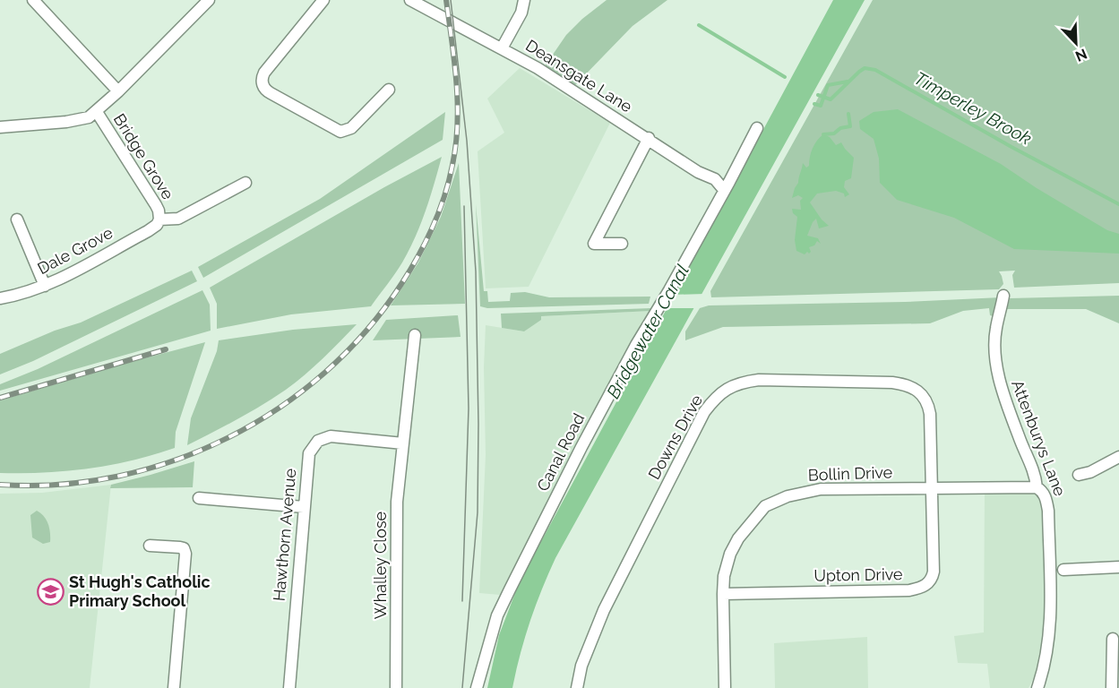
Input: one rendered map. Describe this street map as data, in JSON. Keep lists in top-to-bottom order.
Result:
{
  "streets": {
    "street": [
      "Deansgate Lane",
      "Bridge Grove",
      "Dale Grove",
      "Downs Drive",
      "Attenburys Lane",
      "Canal Road",
      "Bollin Drive",
      "Hawthorn Avenue",
      "Whalley Close",
      "Upton Drive"
    ]
  },
  "crossings": [
    ["Deansgate Lane", "Canal Road"],
    ["Bridge Grove", "Dale Grove"],
    ["Downs Drive", "Bollin Drive"],
    ["Downs Drive", "Upton Drive"],
    ["Attenburys Lane", "Bollin Drive"],
    ["Bollin Drive", "Upton Drive"],
    ["Hawthorn Avenue", "Whalley Close"]
  ],
  "water": ["Timperley Brook", "Bridgewater Canal"],
  "places": {
    "school or university": ["St Hugh's Catholic Primary School"]
  },
  "north": "bottom right"
}
